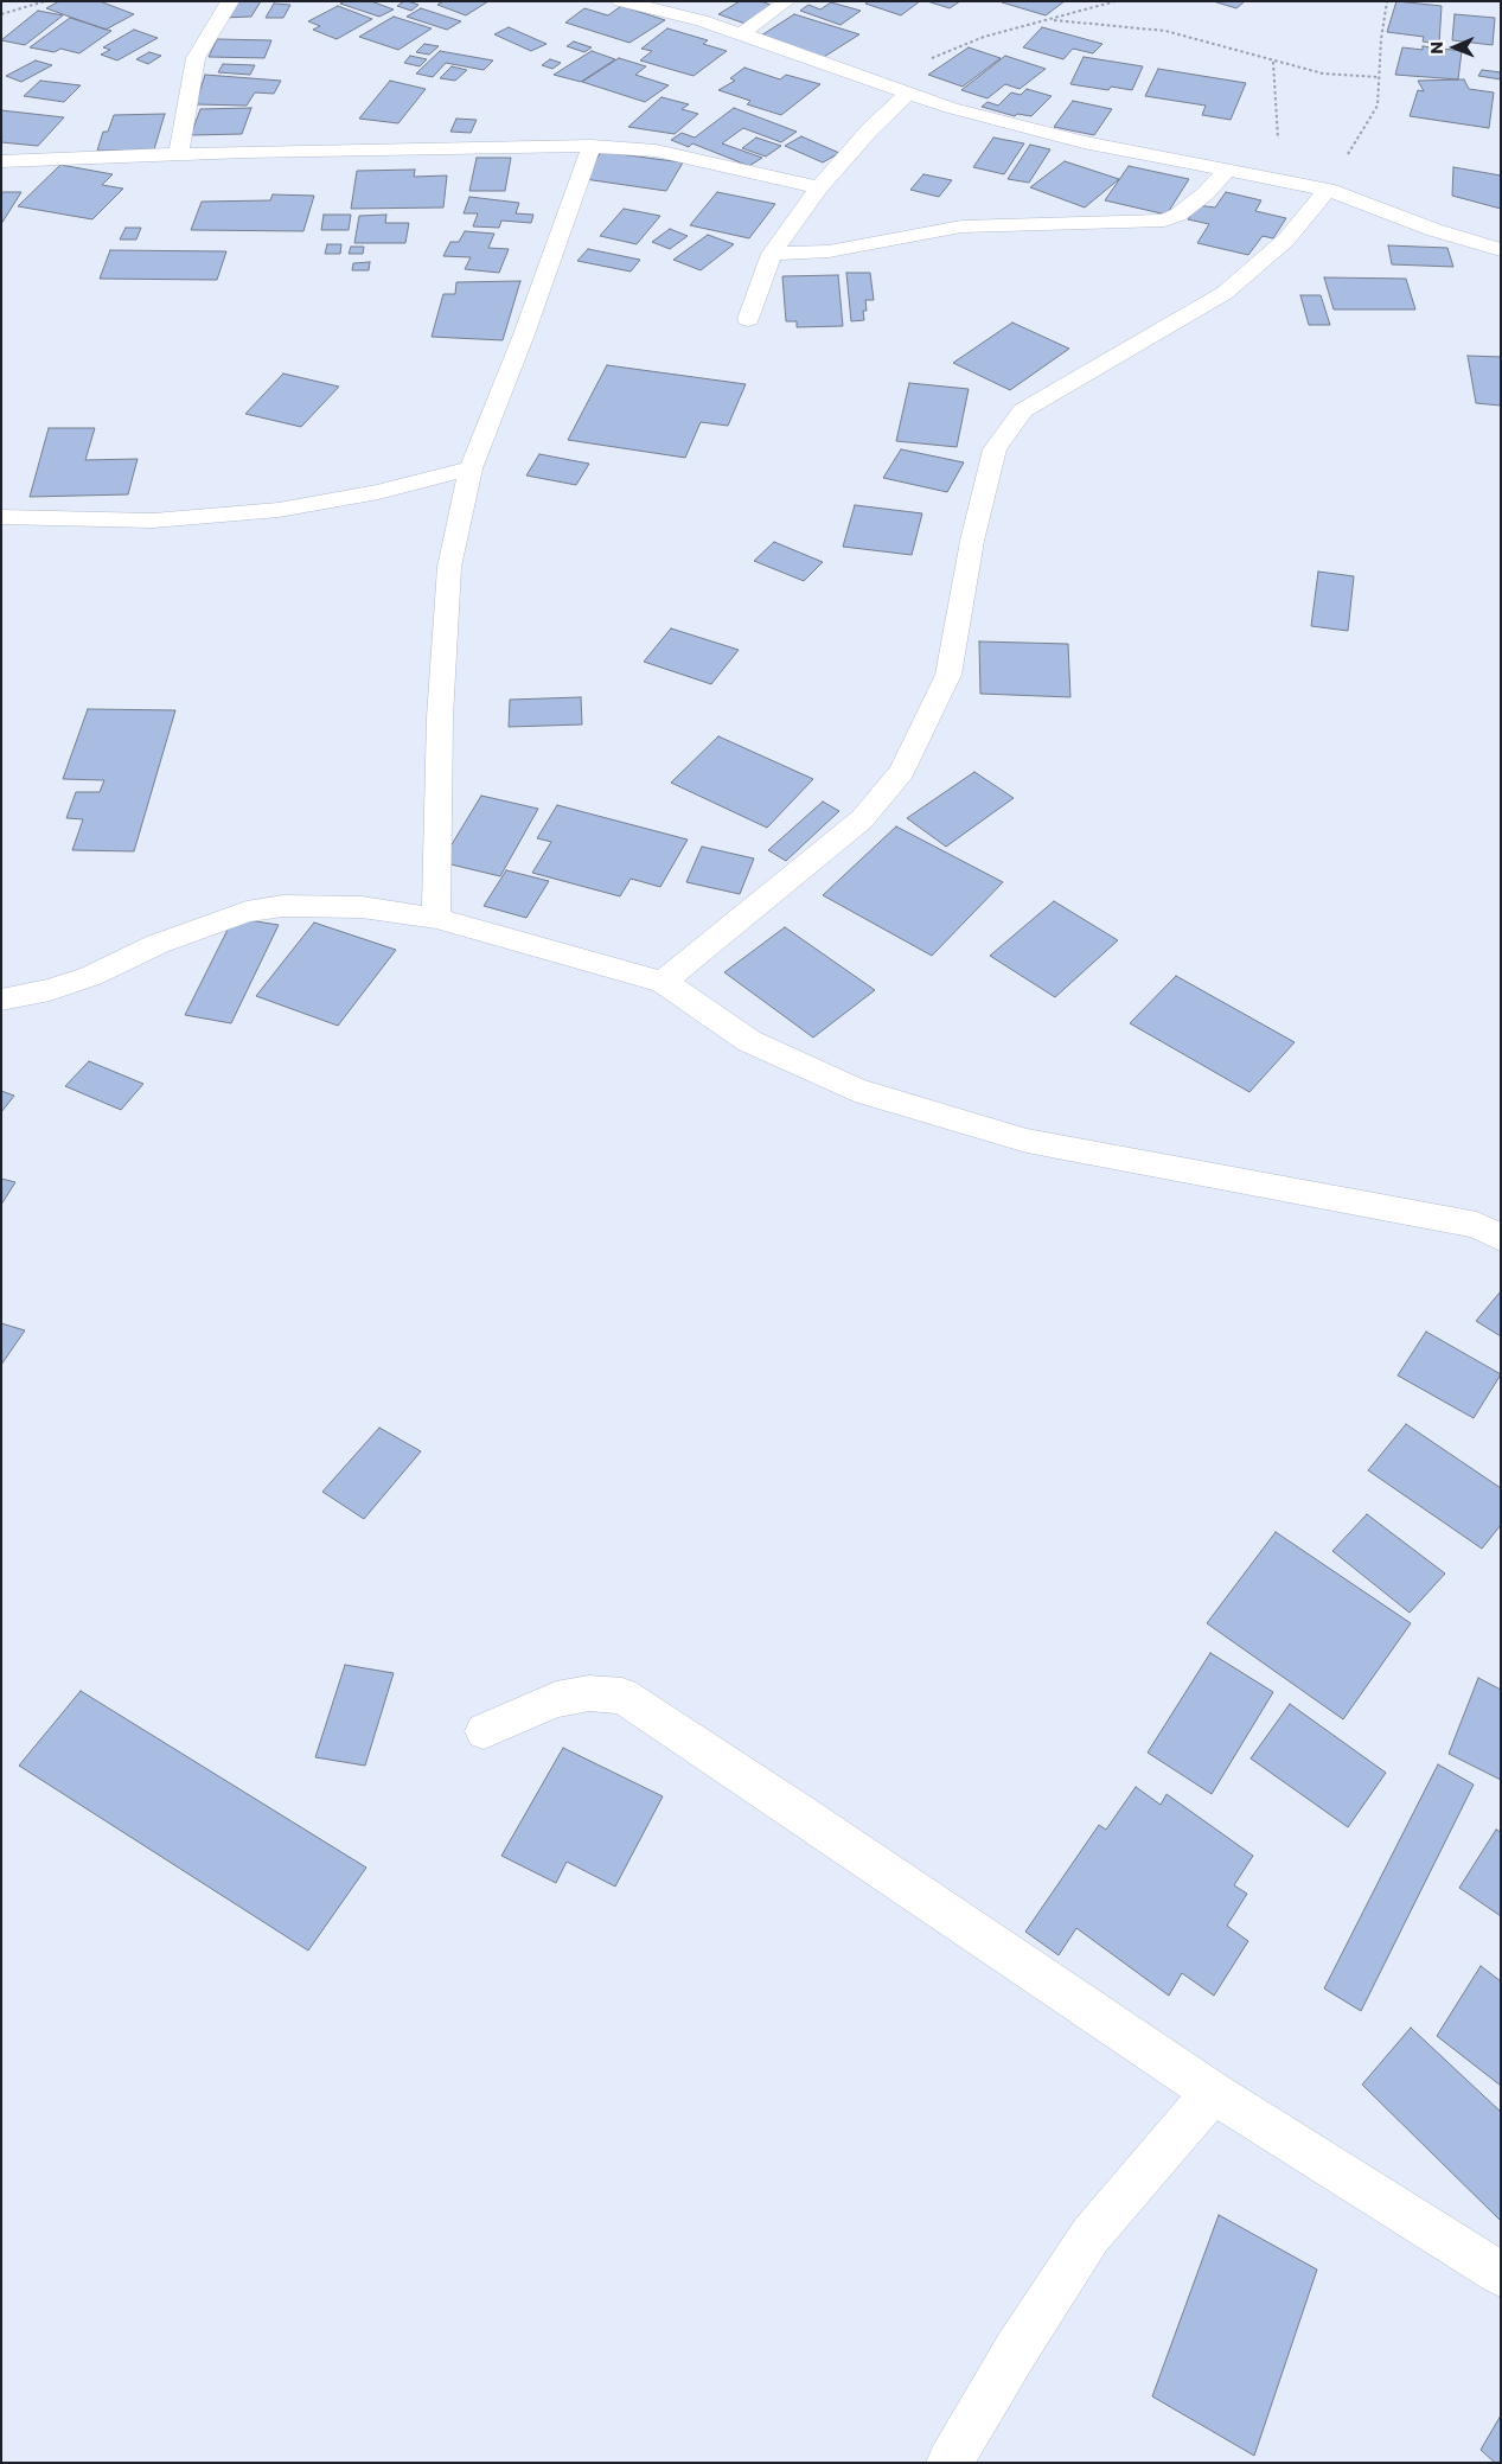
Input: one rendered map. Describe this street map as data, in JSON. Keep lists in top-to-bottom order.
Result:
{
  "north": "left"
}
